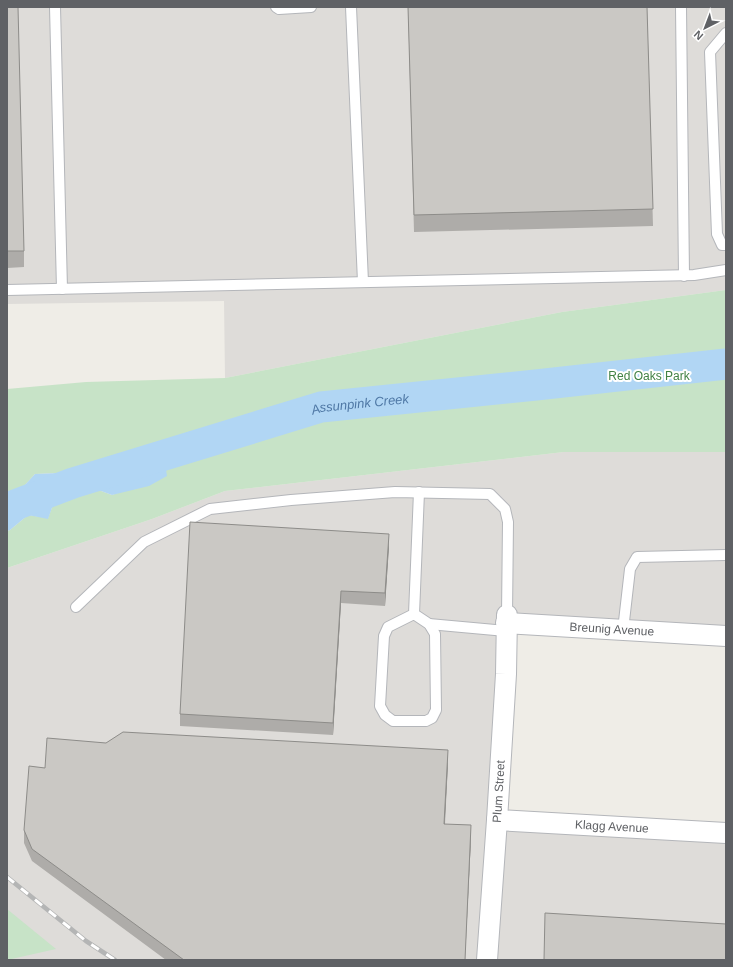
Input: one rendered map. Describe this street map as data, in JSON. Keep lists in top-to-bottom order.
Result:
{
  "streets": {
    "street": ["Breunig Avenue", "Plum Street", "Klagg Avenue"]
  },
  "crossings": [
    ["Breunig Avenue", "Plum Street"],
    ["Plum Street", "Klagg Avenue"]
  ],
  "water": ["Assunpink Creek"],
  "parks": ["Red Oaks Park"],
  "north": "bottom left"
}
